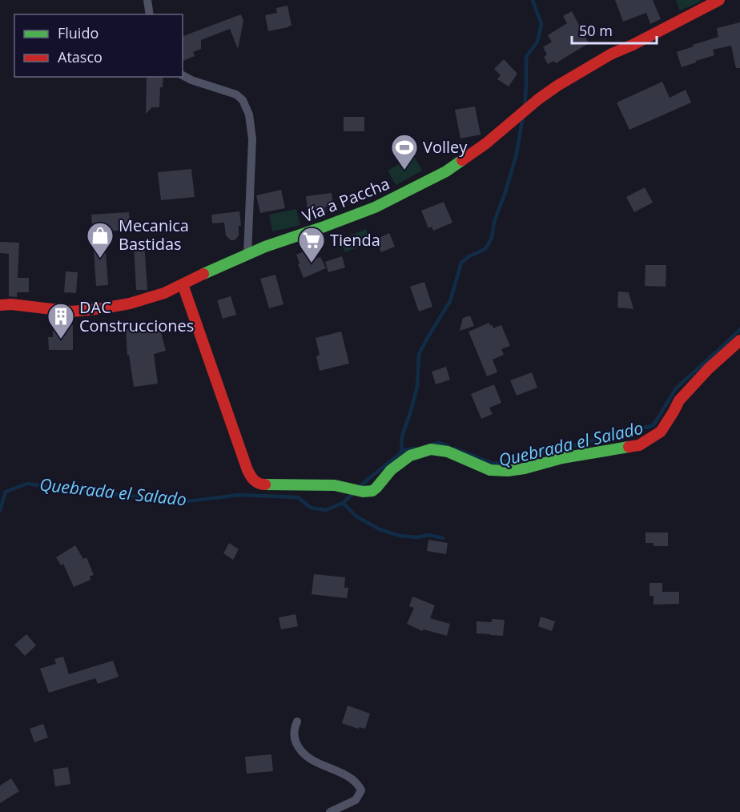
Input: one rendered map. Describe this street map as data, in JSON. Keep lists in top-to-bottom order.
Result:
{
  "streets": {
    "main road": ["Vía a Paccha"]
  },
  "water": ["Quebrada el Salado"],
  "places": {
    "sports": ["Volley"],
    "shop": ["Mecanica Bastidas"],
    "supermarket": ["Tienda"],
    "building": ["DAC Construcciones"]
  },
  "legend": ["Fluido", "Atasco"],
  "scale_bar": "50 m"
}
